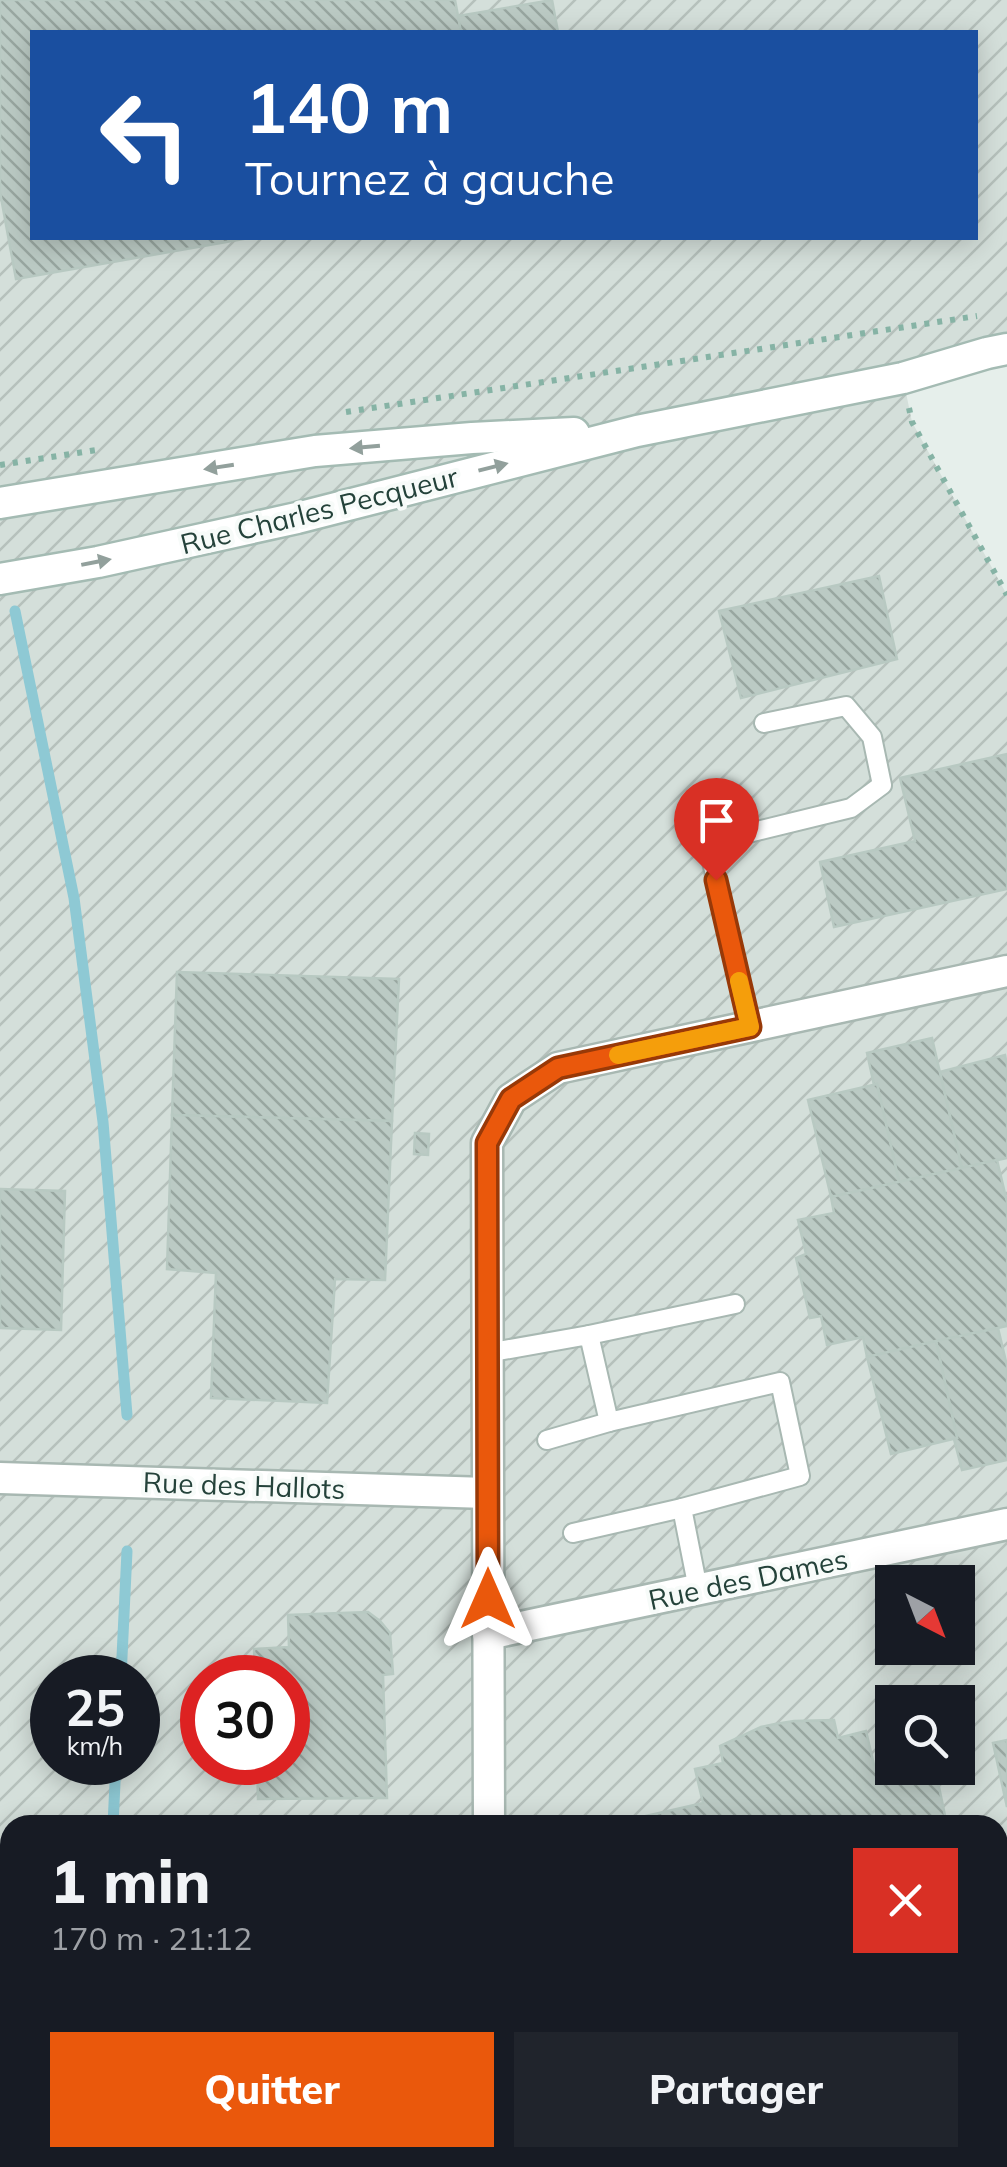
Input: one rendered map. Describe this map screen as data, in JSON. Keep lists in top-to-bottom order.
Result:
{
  "streets": {
    "street": ["Rue Charles Pecqueur", "Rue des Hallots", "Rue des Dames"]
  },
  "north": "bottom right",
  "page": {
    "turn": ["140 m", "Tournez à gauche"],
    "speed": "25 km/h",
    "limit": "30",
    "heading": ["1 min", "170 m · 21:12"],
    "buttons": ["Quitter", "Partager"]
  }
}
